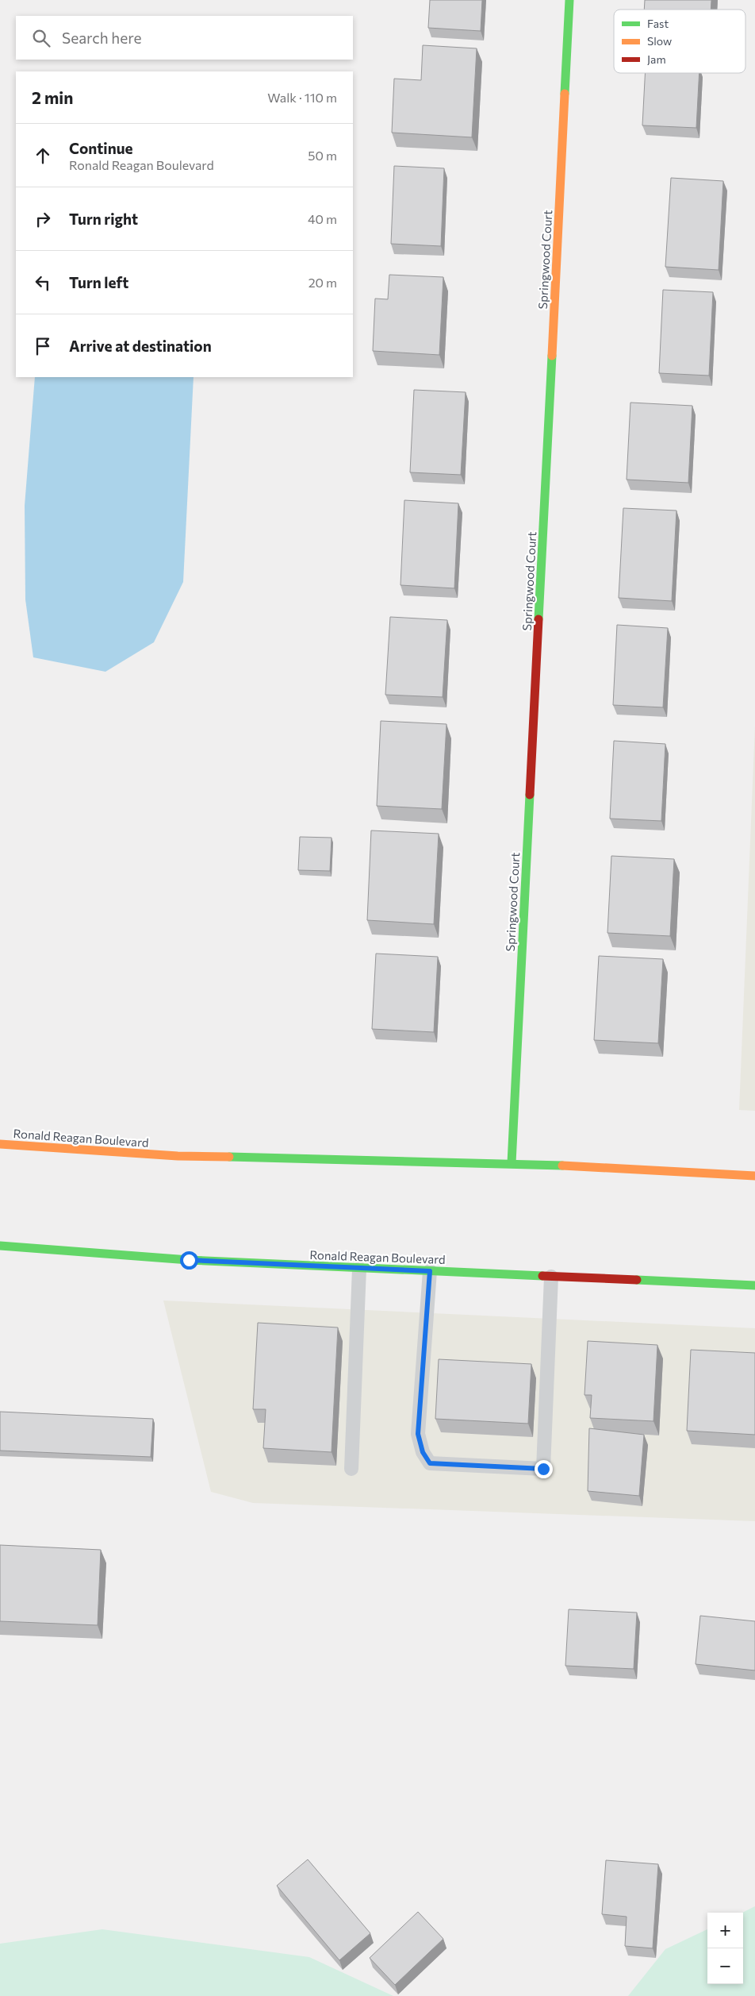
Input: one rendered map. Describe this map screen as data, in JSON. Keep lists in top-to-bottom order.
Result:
{
  "streets": {
    "main road": ["Springwood Court", "Ronald Reagan Boulevard"]
  },
  "crossings": [
    ["Springwood Court", "Ronald Reagan Boulevard"]
  ],
  "legend": ["Fast", "Slow", "Jam"],
  "page": {
    "search": "Search here",
    "heading": ["2 min", "Walk · 110 m"],
    "list": [
      ["Continue", "Ronald Reagan Boulevard", "50 m"],
      ["Turn right", "40 m"],
      ["Turn left", "20 m"],
      "Arrive at destination"
    ],
    "map_buttons": ["+", "−"]
  }
}
